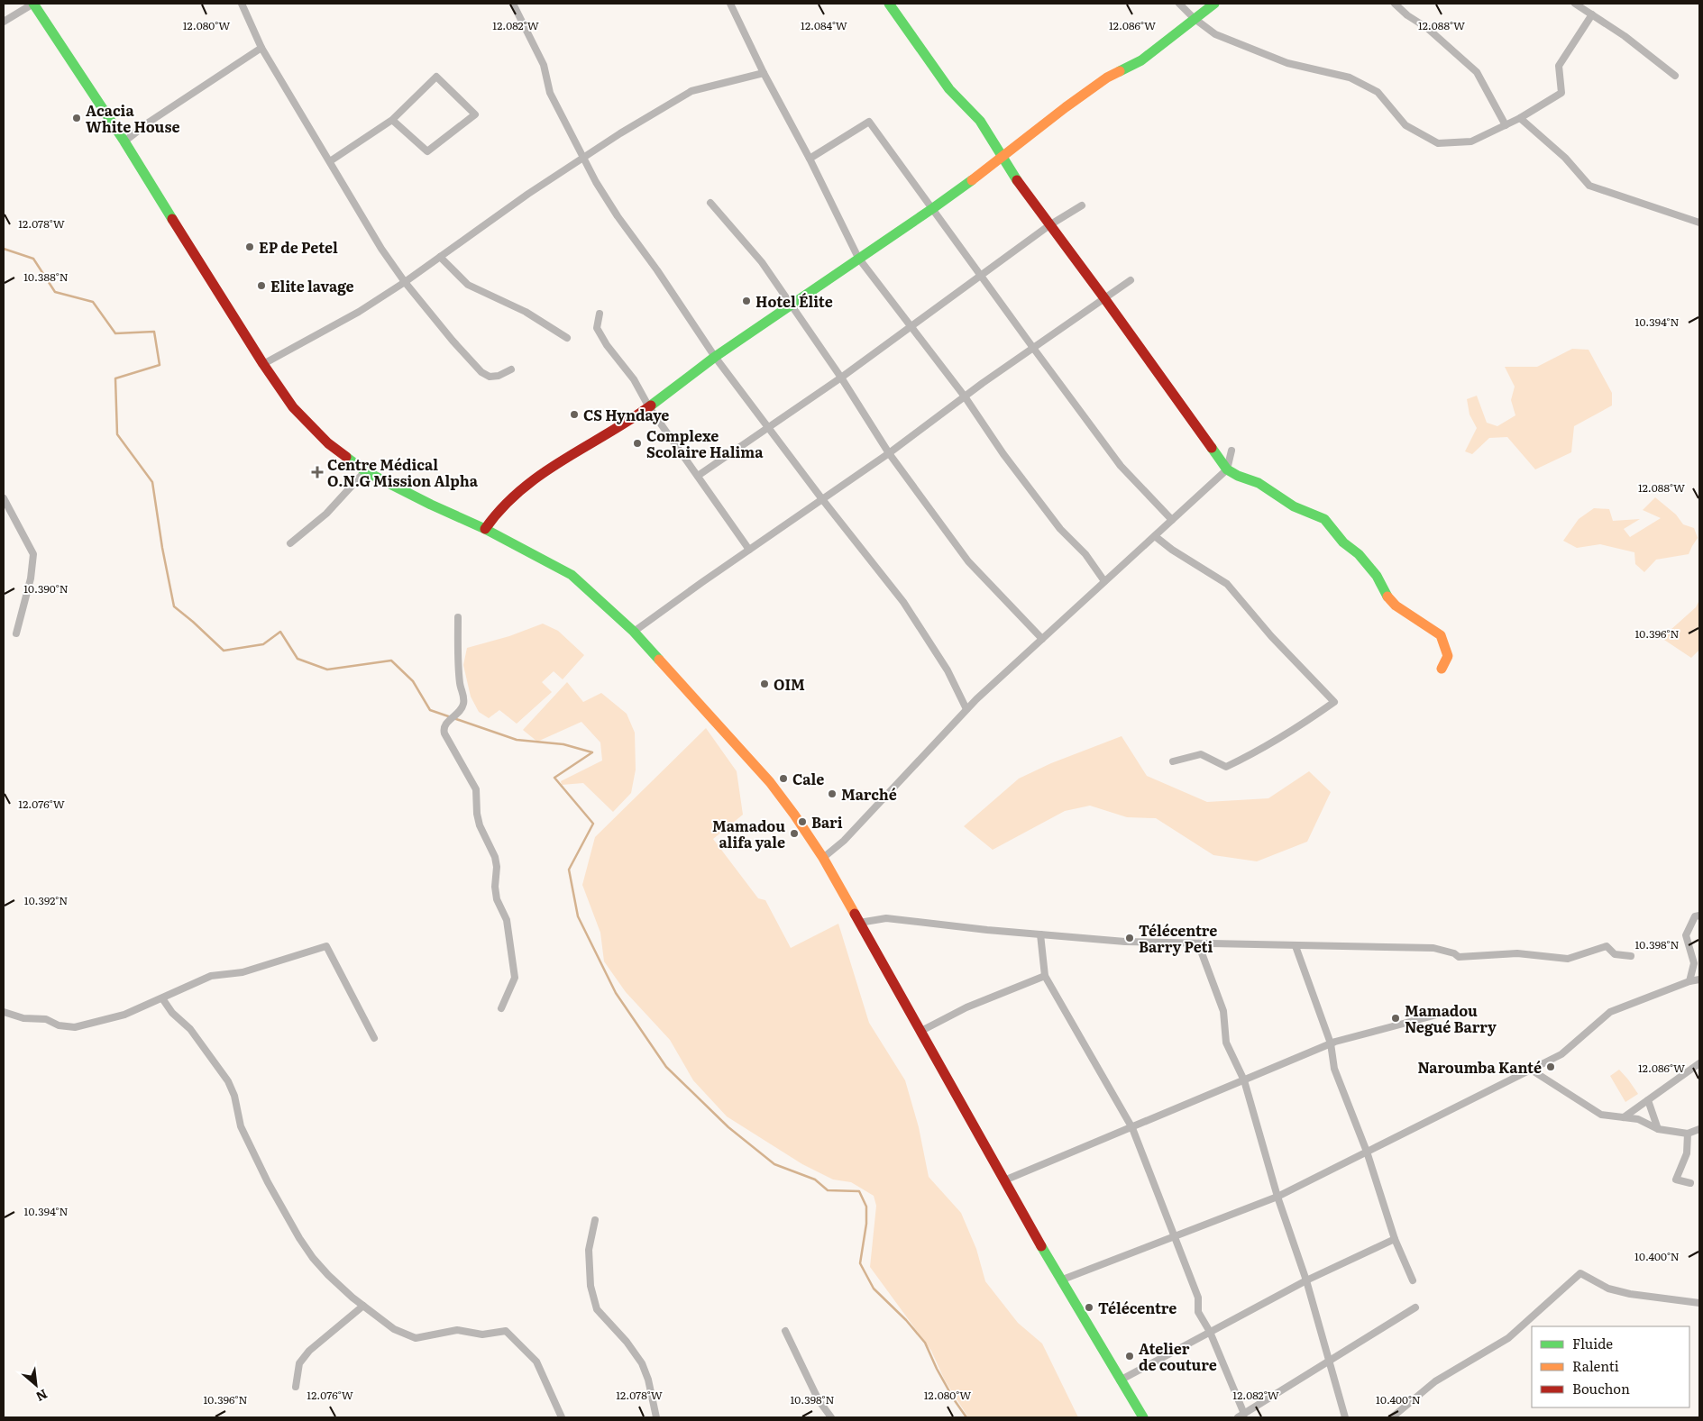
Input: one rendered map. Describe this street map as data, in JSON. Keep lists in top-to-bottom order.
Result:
{
  "places": {
    "other": [
      "Acacia White House",
      "EP de Petel",
      "Elite lavage",
      "Hotel Élite",
      "CS Hyndaye",
      "Complexe Scolaire Halima",
      "OIM",
      "Cale",
      "Marché",
      "Bari",
      "Mamadou alifa yale",
      "Télécentre Barry Peti",
      "Mamadou Negué Barry",
      "Naroumba Kanté",
      "Télécentre",
      "Atelier de couture"
    ],
    "health": ["Centre Médical O.N.G Mission Alpha"]
  },
  "legend": ["Fluide", "Ralenti", "Bouchon"],
  "north": "bottom right",
  "coordinates": [
    "12.080°W",
    "12.082°W",
    "12.084°W",
    "12.086°W",
    "12.088°W",
    "12.078°W",
    "10.388°N",
    "10.394°N",
    "10.390°N",
    "10.396°N",
    "12.076°W",
    "10.392°N",
    "10.398°N",
    "10.400°N"
  ]
}
